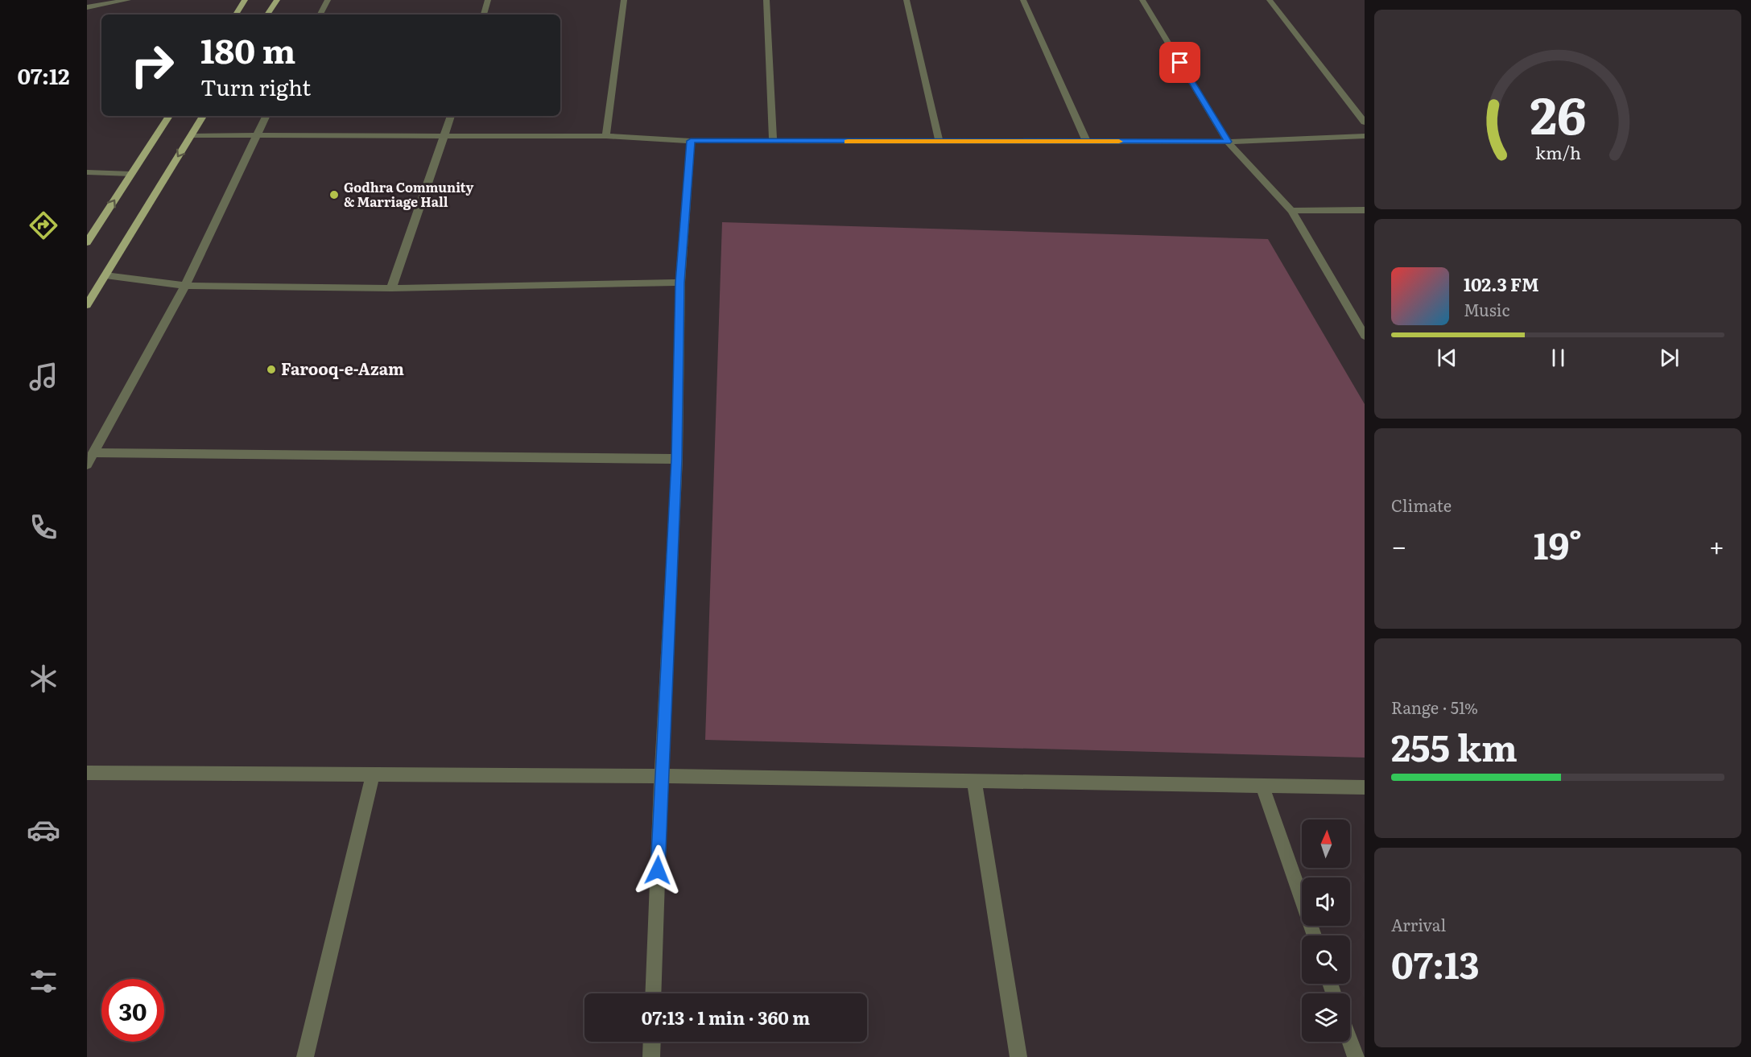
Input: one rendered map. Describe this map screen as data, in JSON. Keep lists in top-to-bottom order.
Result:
{
  "places": ["Godhra Community & Marriage Hall", "Farooq-e-Azam"],
  "north": "top",
  "page": {
    "tabs": "07:12",
    "turn": ["180 m", "Turn right"],
    "song": ["102.3 FM", "Music"],
    "tile": [
      "Climate",
      ["Range · 51%", "255 km"],
      ["Arrival", "07:13"]
    ],
    "heat": ["−", "19°", "+"],
    "limit": "30",
    "trip": "07:13 · 1 min · 360 m",
    "gauge": ["26", "km/h"]
  }
}
